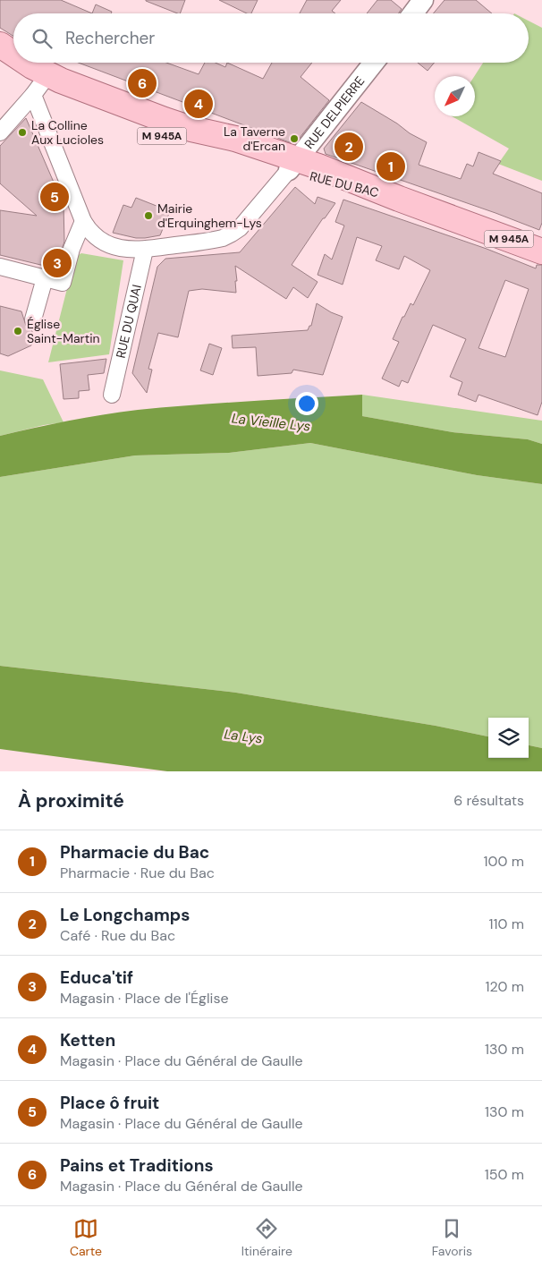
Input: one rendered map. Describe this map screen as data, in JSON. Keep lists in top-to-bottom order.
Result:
{
  "streets": {
    "main road": ["M 945A", "RUE DU BAC"],
    "street": ["RUE DELPIERRE", "RUE DU QUAI"]
  },
  "crossings": [
    ["RUE DELPIERRE", "M 945A"],
    ["RUE DELPIERRE", "RUE DU BAC"],
    ["M 945A", "RUE DU BAC"]
  ],
  "water": ["La Vieille Lys", "La Lys"],
  "places": [
    "La Colline Aux Lucioles",
    "La Taverne d'Ercan",
    "Mairie d'Erquinghem-Lys",
    "Église Saint-Martin"
  ],
  "north": "bottom left",
  "page": {
    "search": "Rechercher",
    "pins": [
      "6",
      "4",
      "2",
      "1",
      "5",
      "3"
    ],
    "heading": ["À proximité", "6 résultats"],
    "list": [
      {
        "mark": "1",
        "name": "Pharmacie du Bac",
        "note": "Pharmacie · Rue du Bac",
        "value": "100 m"
      },
      {
        "mark": "2",
        "name": "Le Longchamps",
        "note": "Café · Rue du Bac",
        "value": "110 m"
      },
      {
        "mark": "3",
        "name": "Educa'tif",
        "note": "Magasin · Place de l'Église",
        "value": "120 m"
      },
      {
        "mark": "4",
        "name": "Ketten",
        "note": "Magasin · Place du Général de Gaulle",
        "value": "130 m"
      },
      {
        "mark": "5",
        "name": "Place ô fruit",
        "note": "Magasin · Place du Général de Gaulle",
        "value": "130 m"
      },
      {
        "mark": "6",
        "name": "Pains et Traditions",
        "note": "Magasin · Place du Général de Gaulle",
        "value": "150 m"
      }
    ],
    "nav": ["Carte", "Itinéraire", "Favoris"]
  }
}
